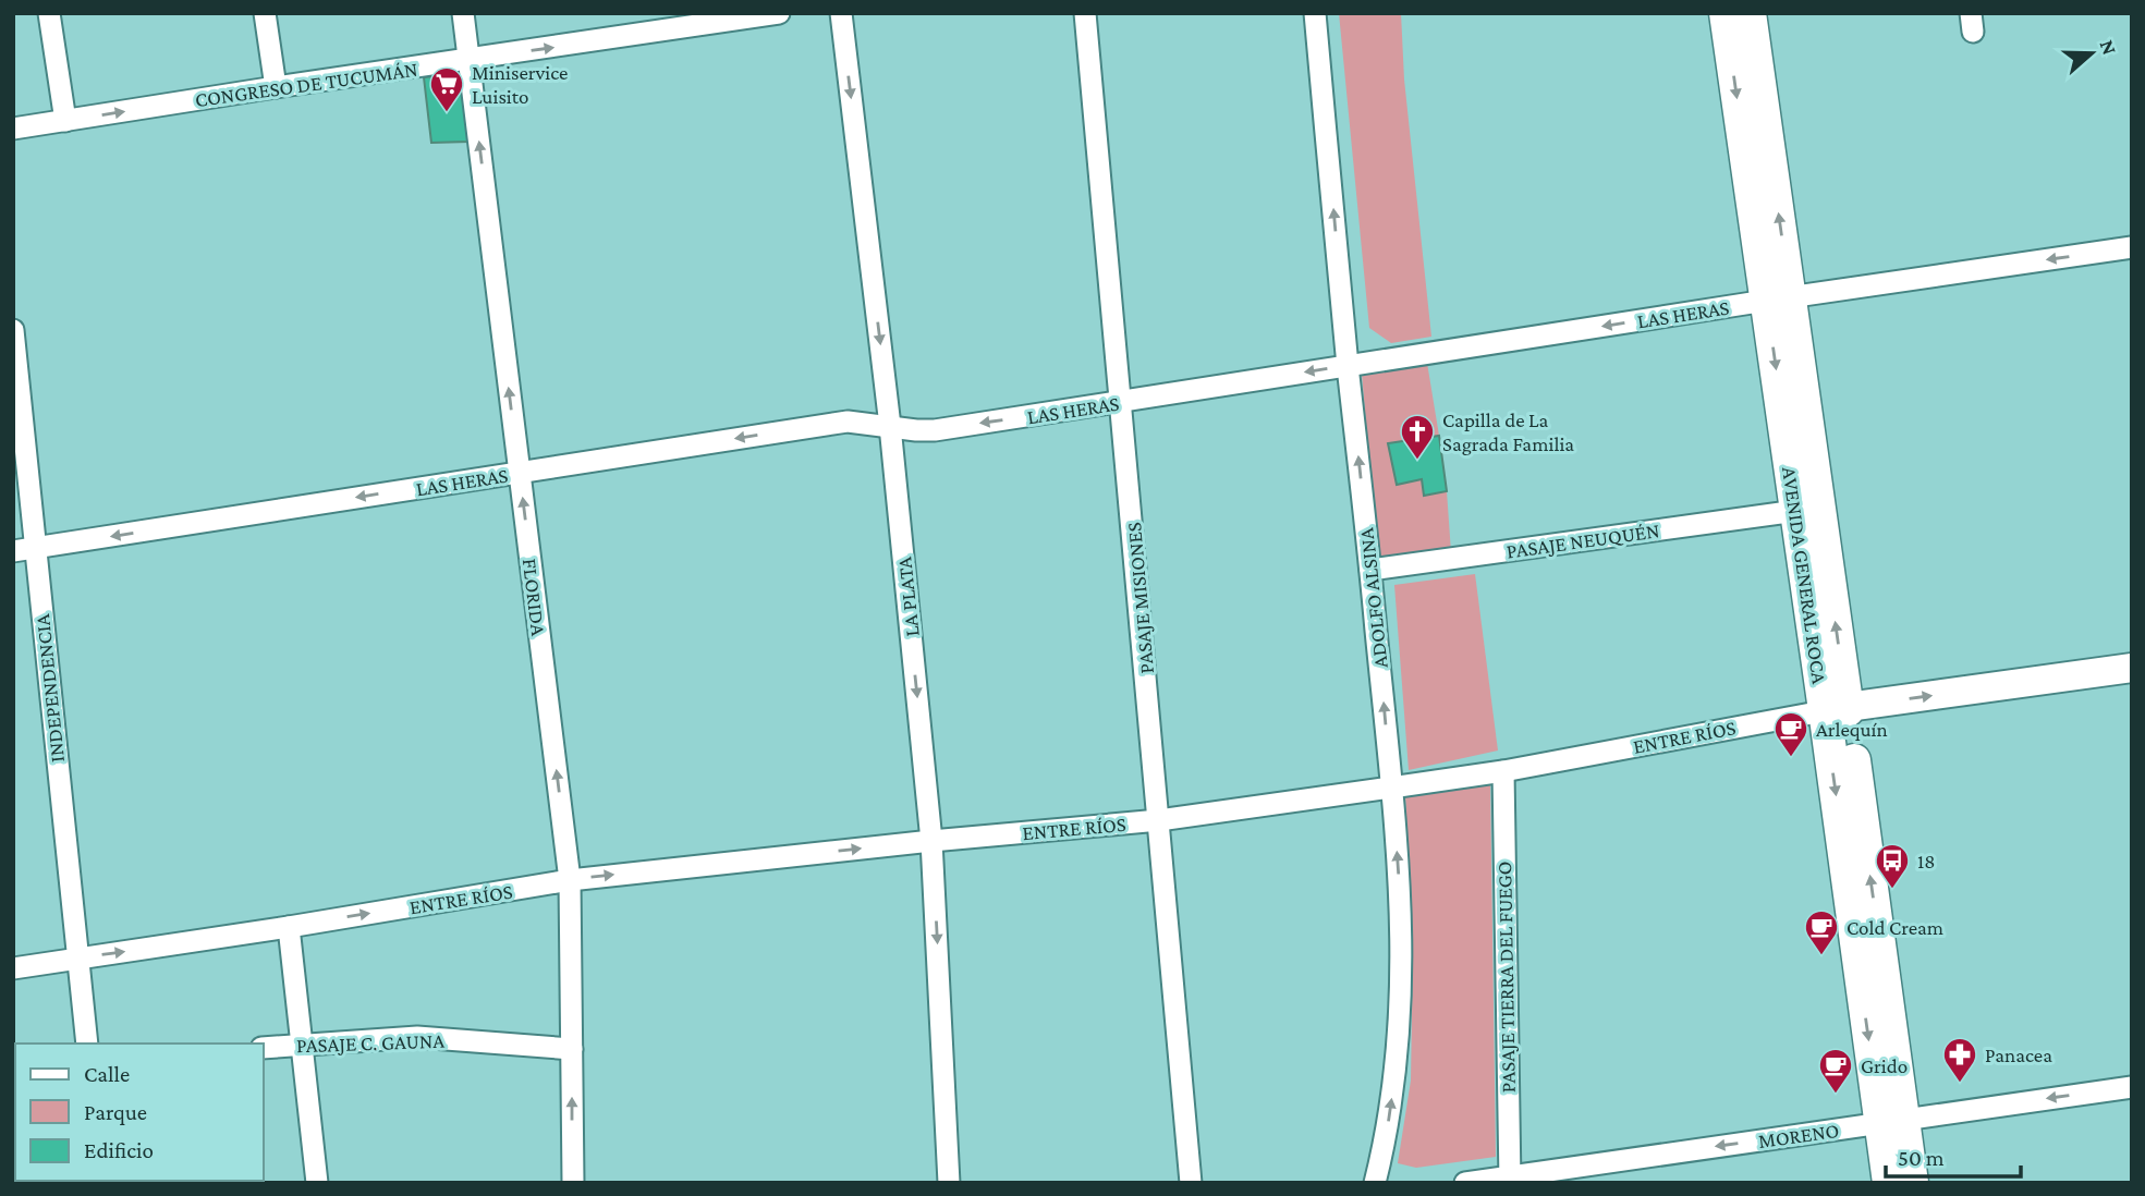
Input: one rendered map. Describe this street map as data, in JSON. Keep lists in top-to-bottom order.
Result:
{
  "streets": {
    "main road": ["AVENIDA GENERAL ROCA"],
    "street": [
      "CONGRESO DE TUCUMÁN",
      "LAS HERAS",
      "PASAJE NEUQUÉN",
      "FLORIDA",
      "LA PLATA",
      "PASAJE MISIONES",
      "ADOLFO ALSINA",
      "INDEPENDENCIA",
      "ENTRE RÍOS",
      "PASAJE TIERRA DEL FUEGO",
      "PASAJE C. GAUNA",
      "MORENO"
    ]
  },
  "crossings": [
    ["CONGRESO DE TUCUMÁN", "FLORIDA"],
    ["LAS HERAS", "AVENIDA GENERAL ROCA"],
    ["LAS HERAS", "FLORIDA"],
    ["LAS HERAS", "LA PLATA"],
    ["LAS HERAS", "PASAJE MISIONES"],
    ["LAS HERAS", "ADOLFO ALSINA"],
    ["LAS HERAS", "INDEPENDENCIA"],
    ["PASAJE NEUQUÉN", "AVENIDA GENERAL ROCA"],
    ["PASAJE NEUQUÉN", "ADOLFO ALSINA"],
    ["AVENIDA GENERAL ROCA", "ENTRE RÍOS"],
    ["AVENIDA GENERAL ROCA", "MORENO"],
    ["FLORIDA", "ENTRE RÍOS"],
    ["FLORIDA", "PASAJE C. GAUNA"],
    ["LA PLATA", "ENTRE RÍOS"],
    ["PASAJE MISIONES", "ENTRE RÍOS"],
    ["ADOLFO ALSINA", "ENTRE RÍOS"],
    ["INDEPENDENCIA", "ENTRE RÍOS"],
    ["ENTRE RÍOS", "PASAJE TIERRA DEL FUEGO"],
    ["PASAJE TIERRA DEL FUEGO", "MORENO"]
  ],
  "one_way": [
    "CONGRESO DE TUCUMÁN",
    "LAS HERAS",
    "FLORIDA",
    "LA PLATA",
    "ADOLFO ALSINA",
    "ENTRE RÍOS",
    "MORENO"
  ],
  "places": {
    "supermarket": ["Miniservice Luisito"],
    "church": ["Capilla de La Sagrada Familia"],
    "cafe": ["Arlequín", "Cold Cream", "Grido"],
    "bus stop": ["18"],
    "pharmacy": ["Panacea"]
  },
  "legend": ["Calle", "Parque", "Edificio"],
  "scale_bar": "50 m",
  "north": "right"
}
